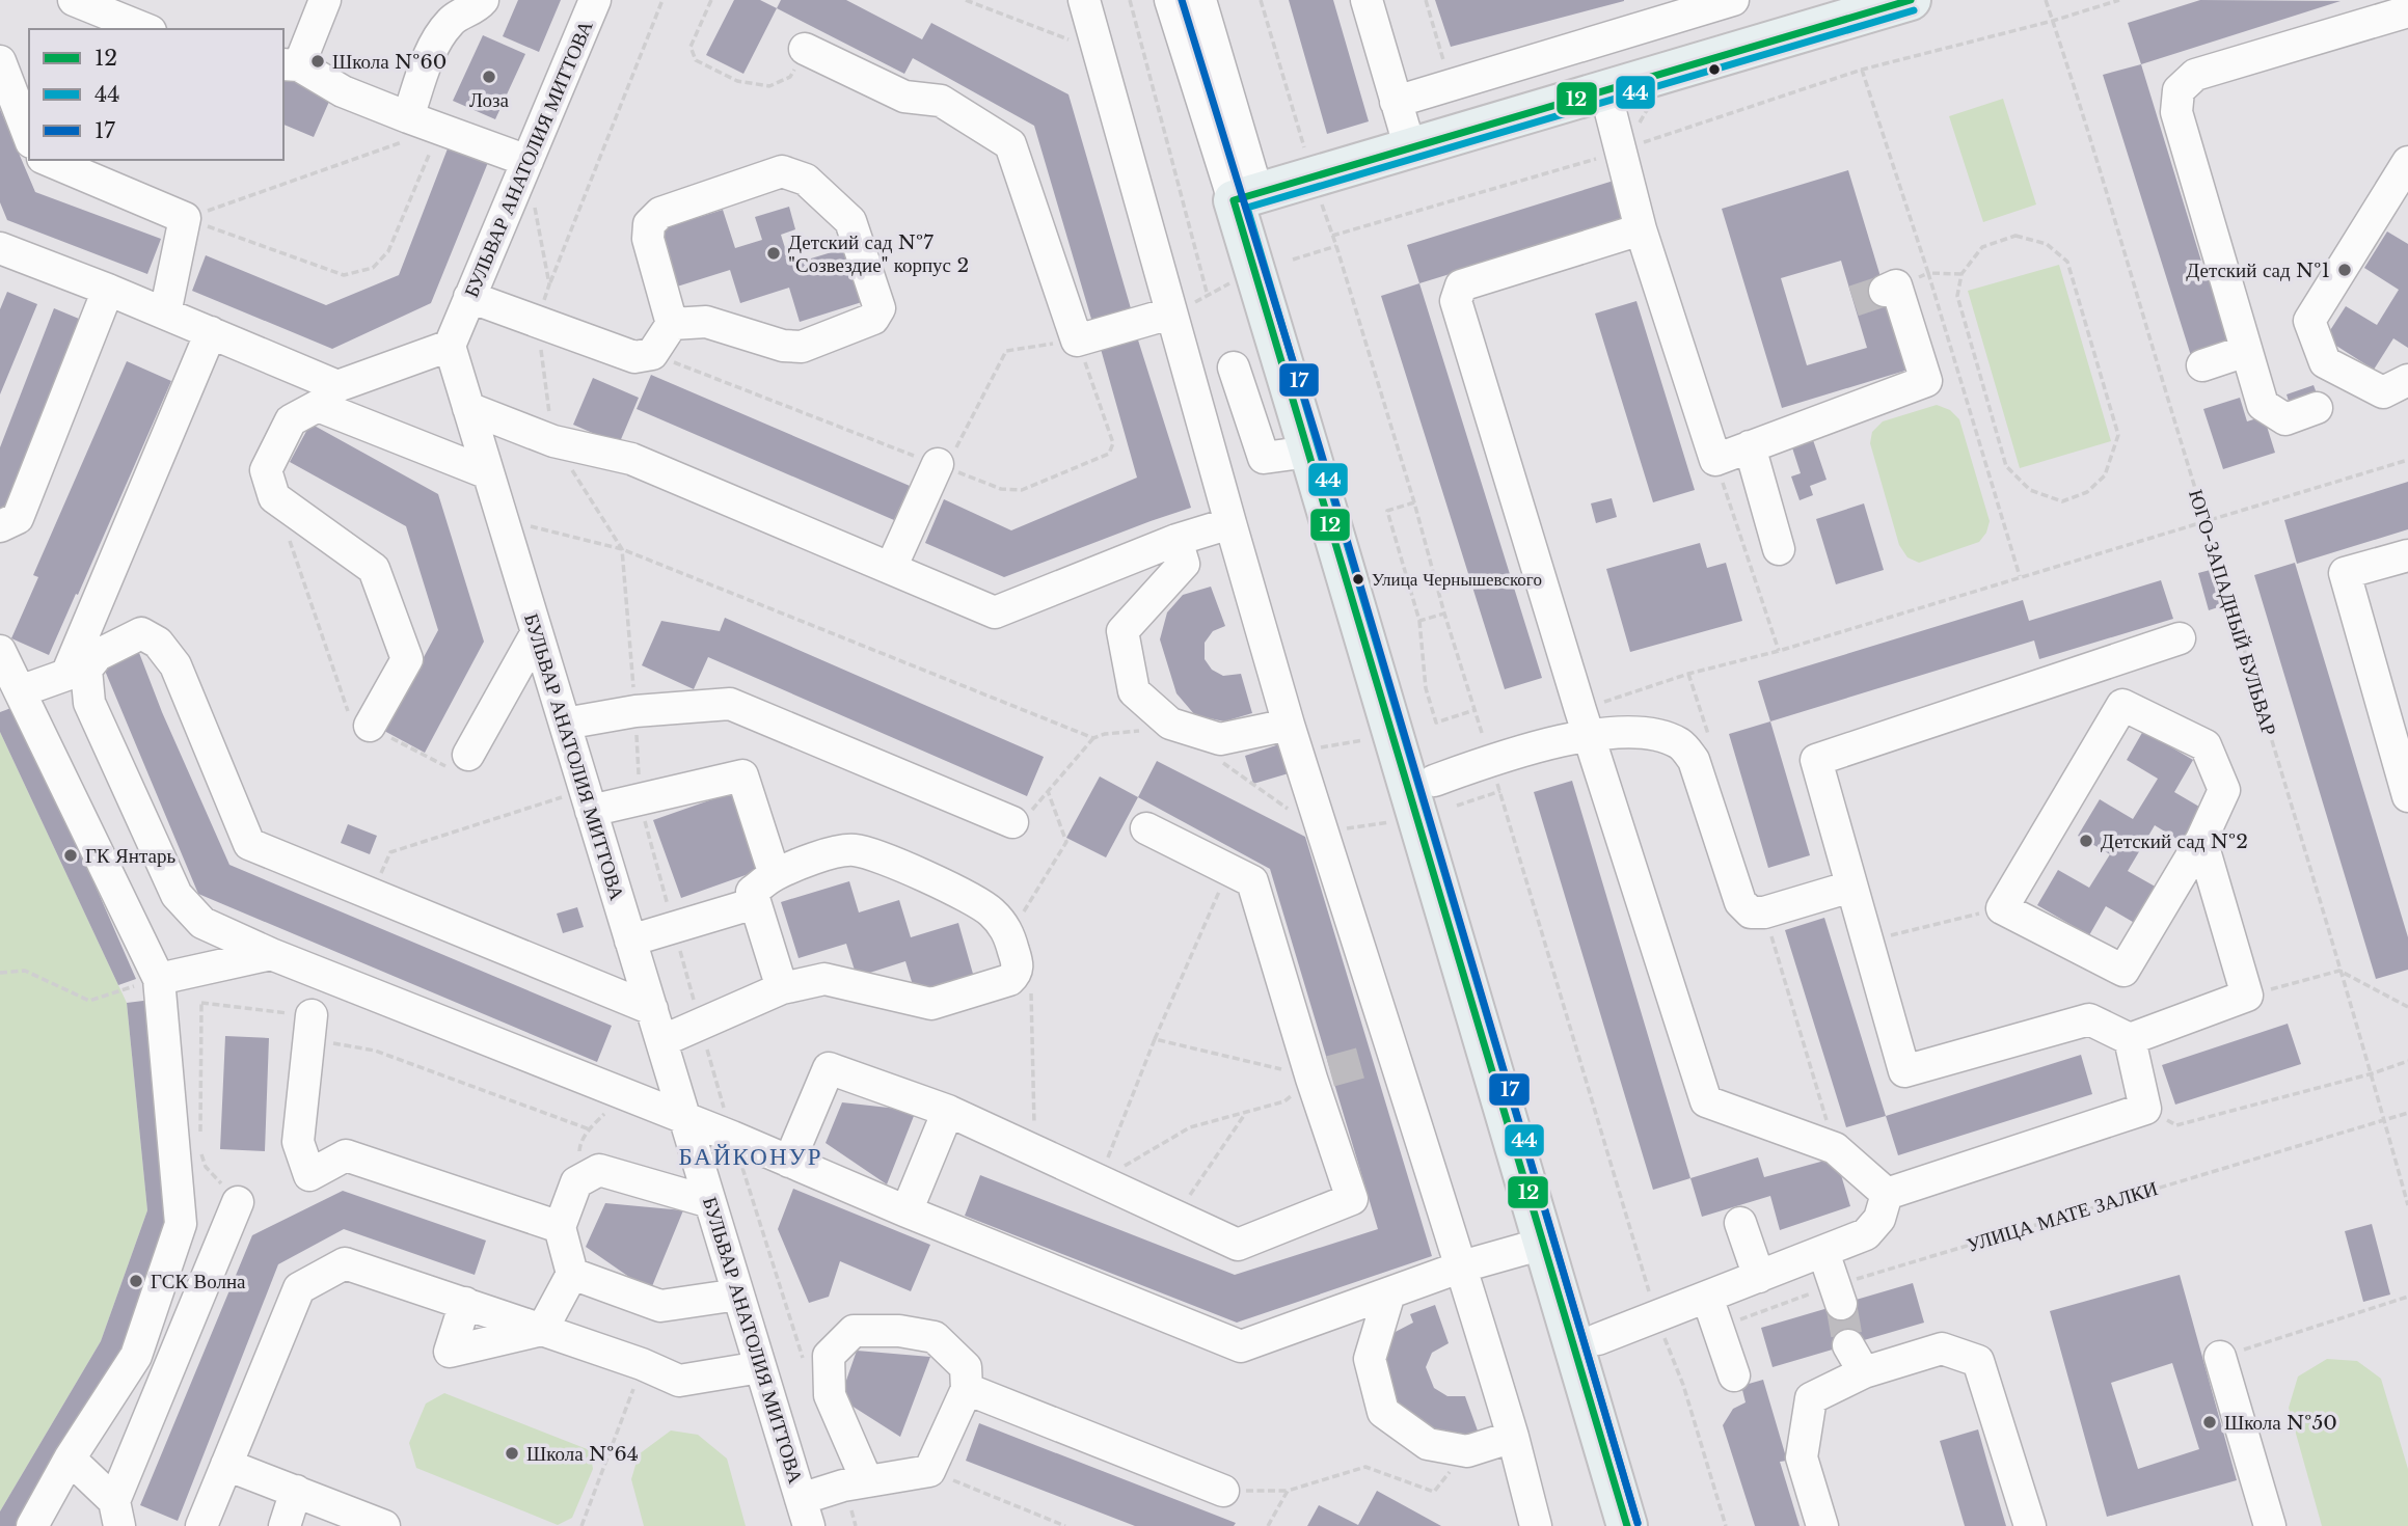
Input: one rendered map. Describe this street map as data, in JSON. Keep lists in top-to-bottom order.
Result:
{
  "streets": {
    "street": ["БУЛЬВАР АНАТОЛИЯ МИТТОВА"],
    "path": ["ЮГО-ЗАПАДНЫЙ БУЛЬВАР", "УЛИЦА МАТЕ ЗАЛКИ"]
  },
  "crossings": [
    ["ЮГО-ЗАПАДНЫЙ БУЛЬВАР", "УЛИЦА МАТЕ ЗАЛКИ"]
  ],
  "districts": ["БАЙКОНУР"],
  "places": [
    "Школа №60",
    "Лоза",
    "Детский сад №7 \"Созвездие\" корпус 2",
    "Детский сад №1",
    "Улица Чернышевского",
    "Детский сад №2",
    "ГК Янтарь",
    "ГСК Волна",
    "Школа №50",
    "Школа №64"
  ],
  "lines": ["transit line 12", "transit line 17", "transit line 44"],
  "legend": ["12", "44", "17"]
}
